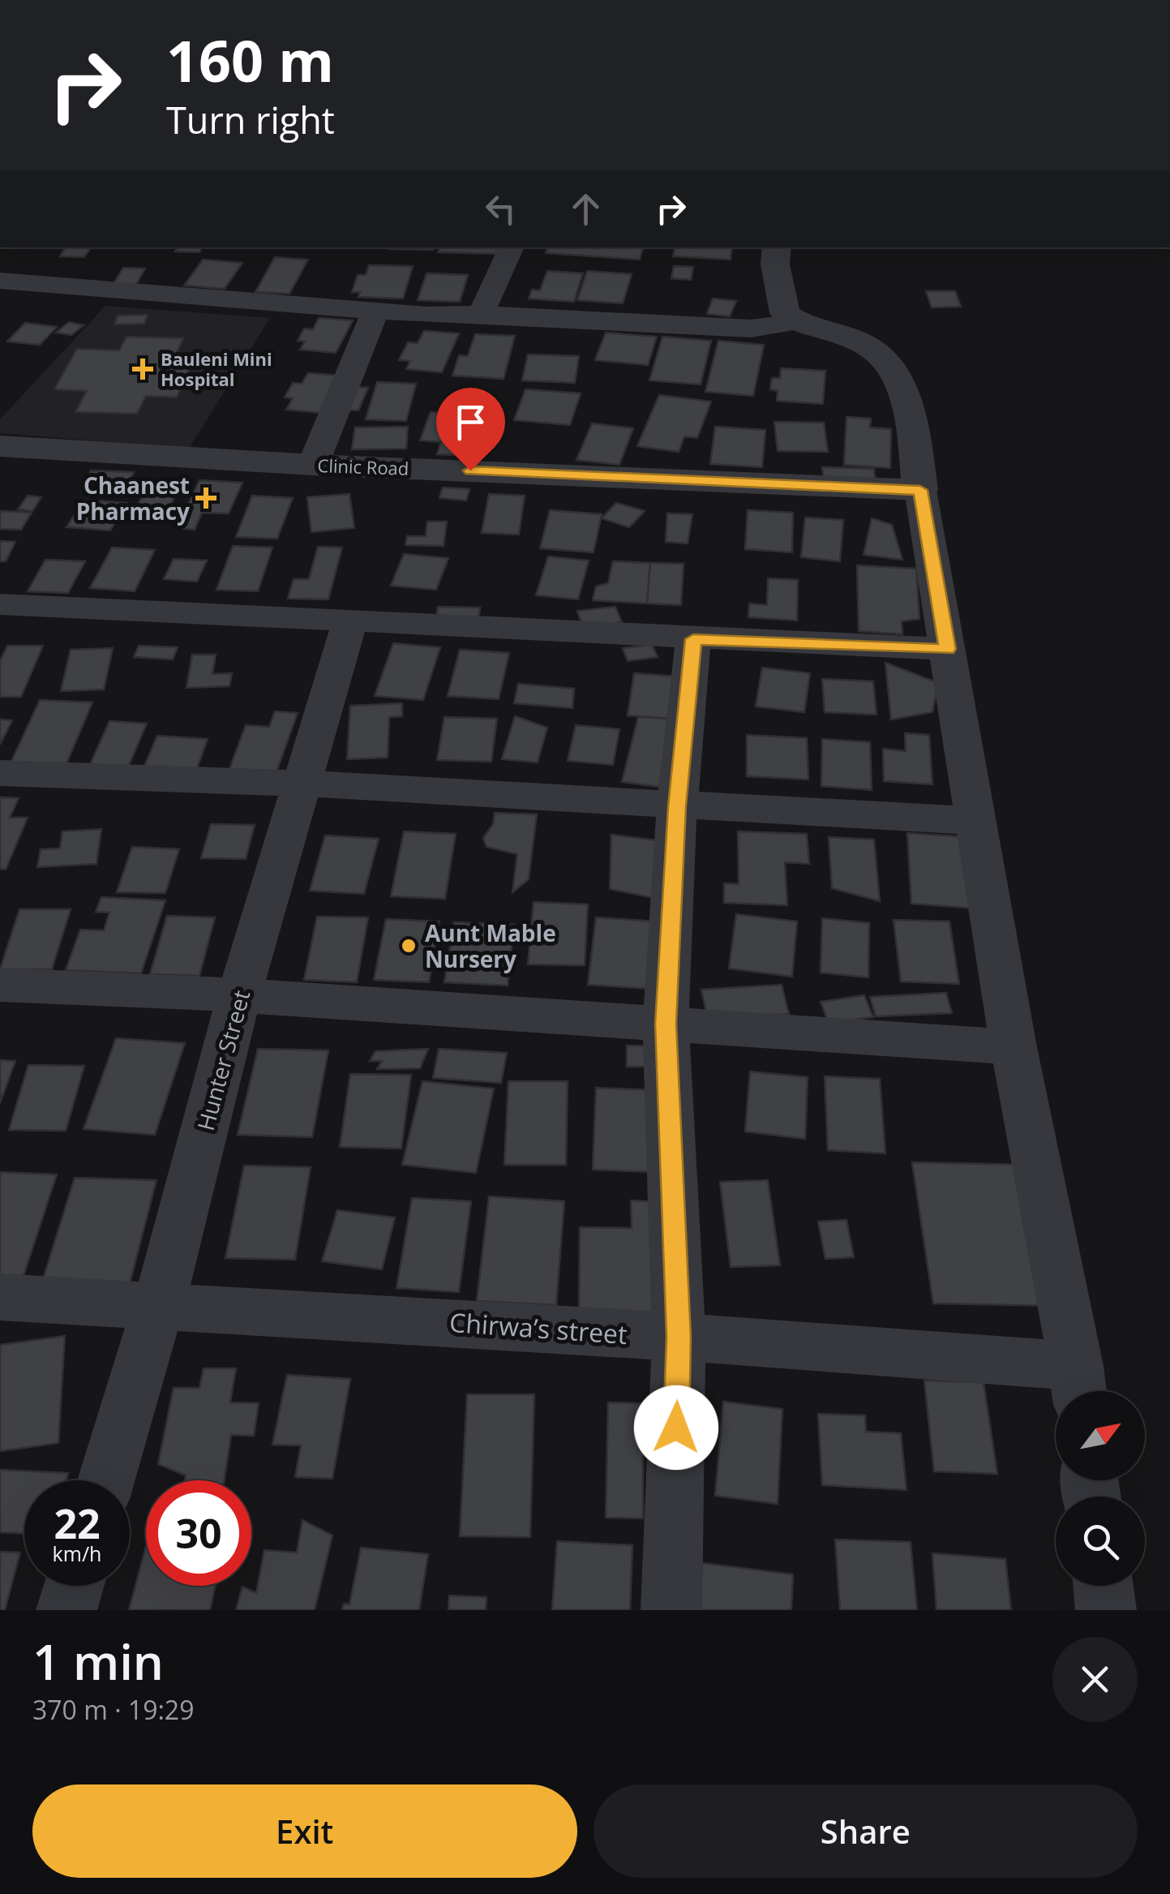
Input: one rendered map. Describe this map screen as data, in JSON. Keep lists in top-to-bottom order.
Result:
{
  "streets": {
    "street": ["Clinic Road", "Hunter Street", "Chirwa’s street"]
  },
  "crossings": [
    ["Hunter Street", "Chirwa’s street"]
  ],
  "places": {
    "health": ["Bauleni Mini Hospital", "Chaanest Pharmacy"],
    "other": ["Aunt Mable Nursery"]
  },
  "north": "top right",
  "page": {
    "turn": ["160 m", "Turn right"],
    "speed": "22 km/h",
    "limit": "30",
    "heading": ["1 min", "370 m · 19:29"],
    "buttons": ["Exit", "Share"]
  }
}
